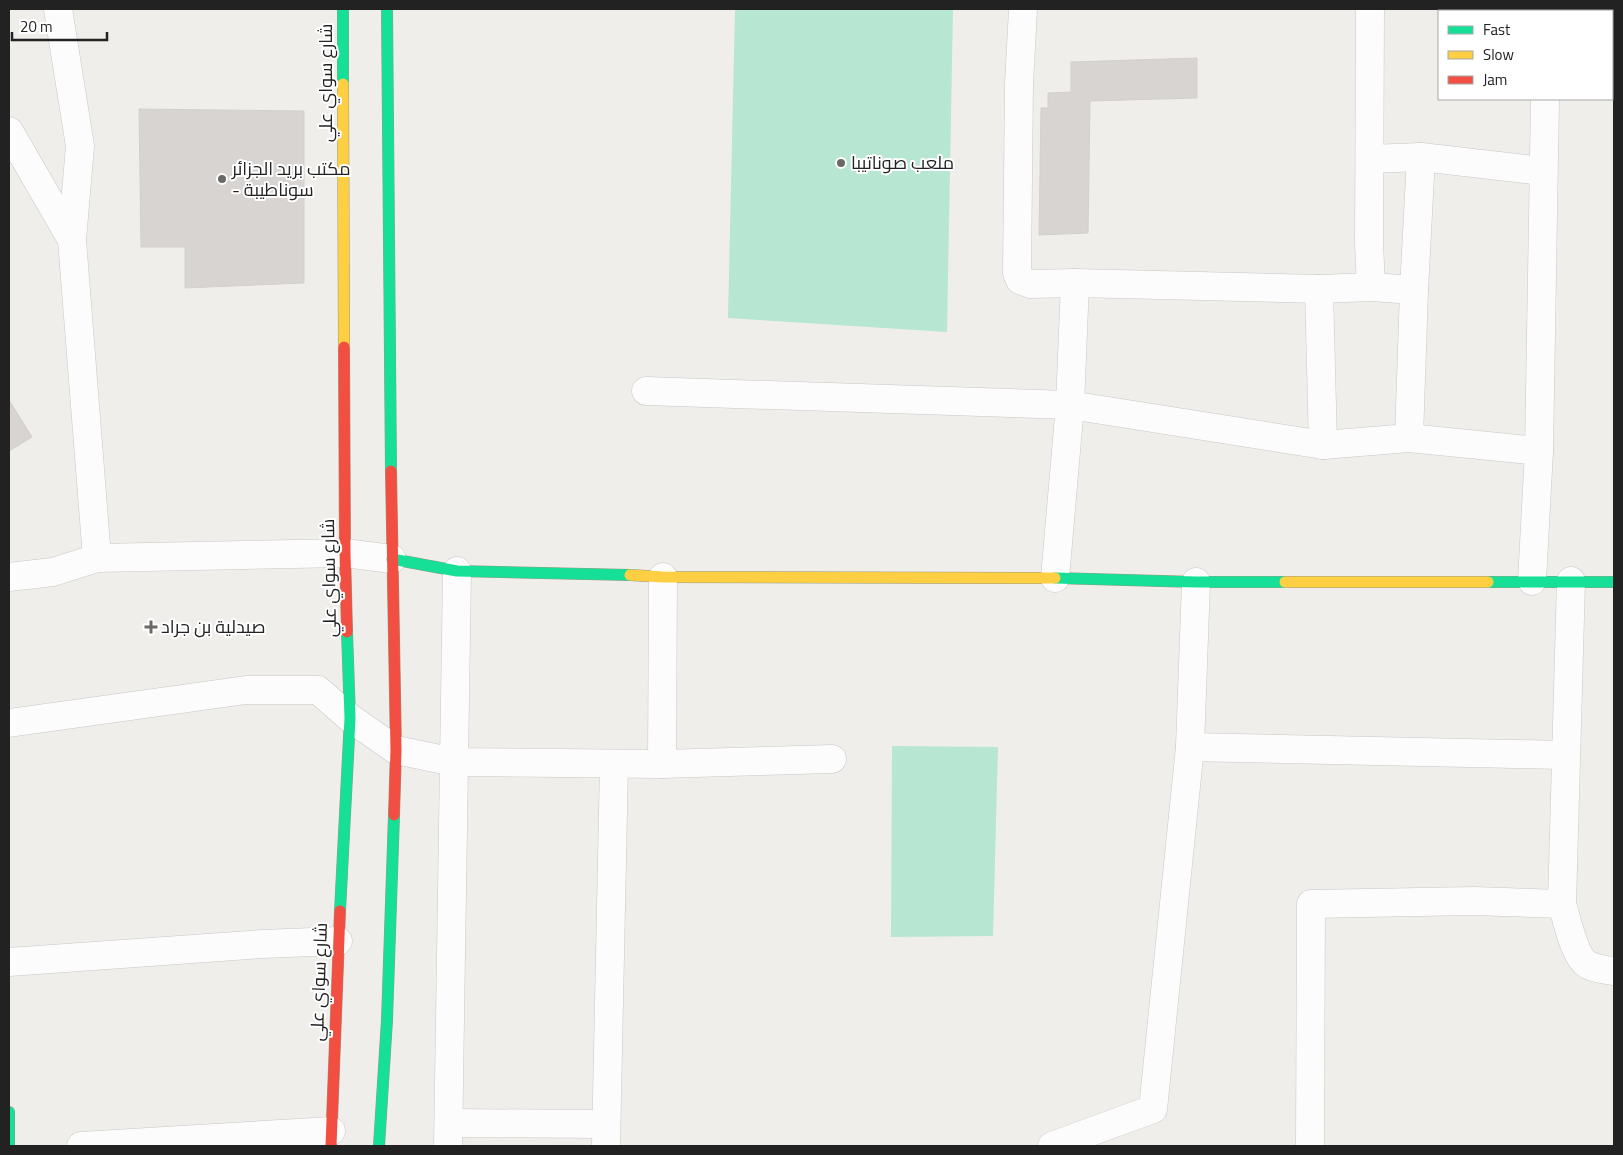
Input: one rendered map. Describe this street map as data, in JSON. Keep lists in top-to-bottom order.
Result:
{
  "streets": {
    "main road": ["شارع سواي علي"]
  },
  "places": {
    "other": ["ملعب صوناتيبا", "مكتب بريد الجزائر - سوناطيبة"],
    "health": ["صيدلية بن جراد"]
  },
  "legend": ["Fast", "Slow", "Jam"],
  "scale_bar": "20 m"
}
